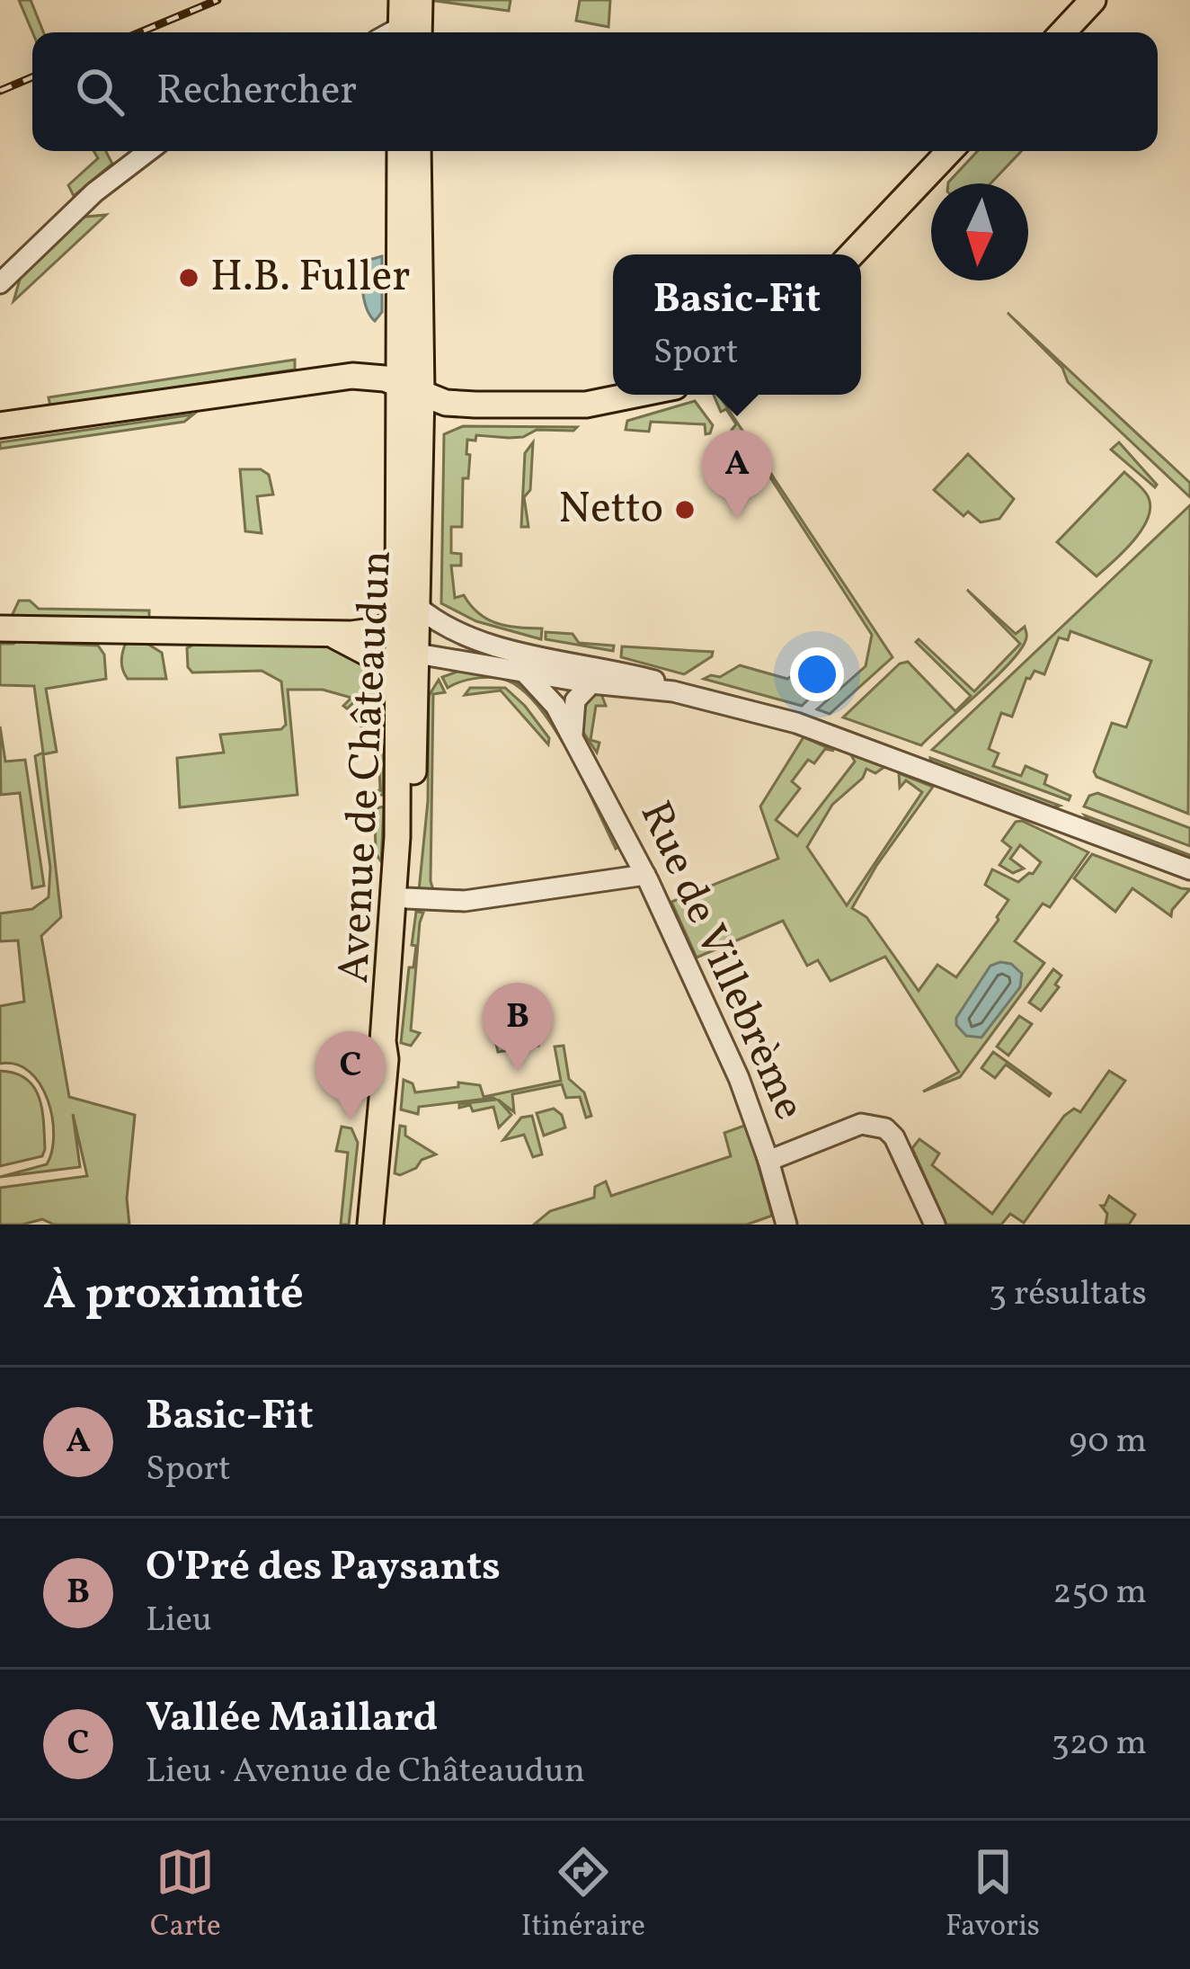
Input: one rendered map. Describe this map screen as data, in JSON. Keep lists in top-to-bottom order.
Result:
{
  "streets": {
    "main road": ["Avenue de Châteaudun"],
    "street": ["Rue de Villebrème"]
  },
  "places": ["H.B. Fuller", "Netto"],
  "north": "bottom",
  "page": {
    "search": "Rechercher",
    "popup": ["Basic-Fit", "Sport"],
    "pins": ["A", "B", "C"],
    "heading": ["À proximité", "3 résultats"],
    "list": [
      {
        "mark": "A",
        "name": "Basic-Fit",
        "note": "Sport",
        "value": "90 m"
      },
      {
        "mark": "B",
        "name": "O'Pré des Paysants",
        "note": "Lieu",
        "value": "250 m"
      },
      {
        "mark": "C",
        "name": "Vallée Maillard",
        "note": "Lieu · Avenue de Châteaudun",
        "value": "320 m"
      }
    ],
    "nav": ["Carte", "Itinéraire", "Favoris"]
  }
}
